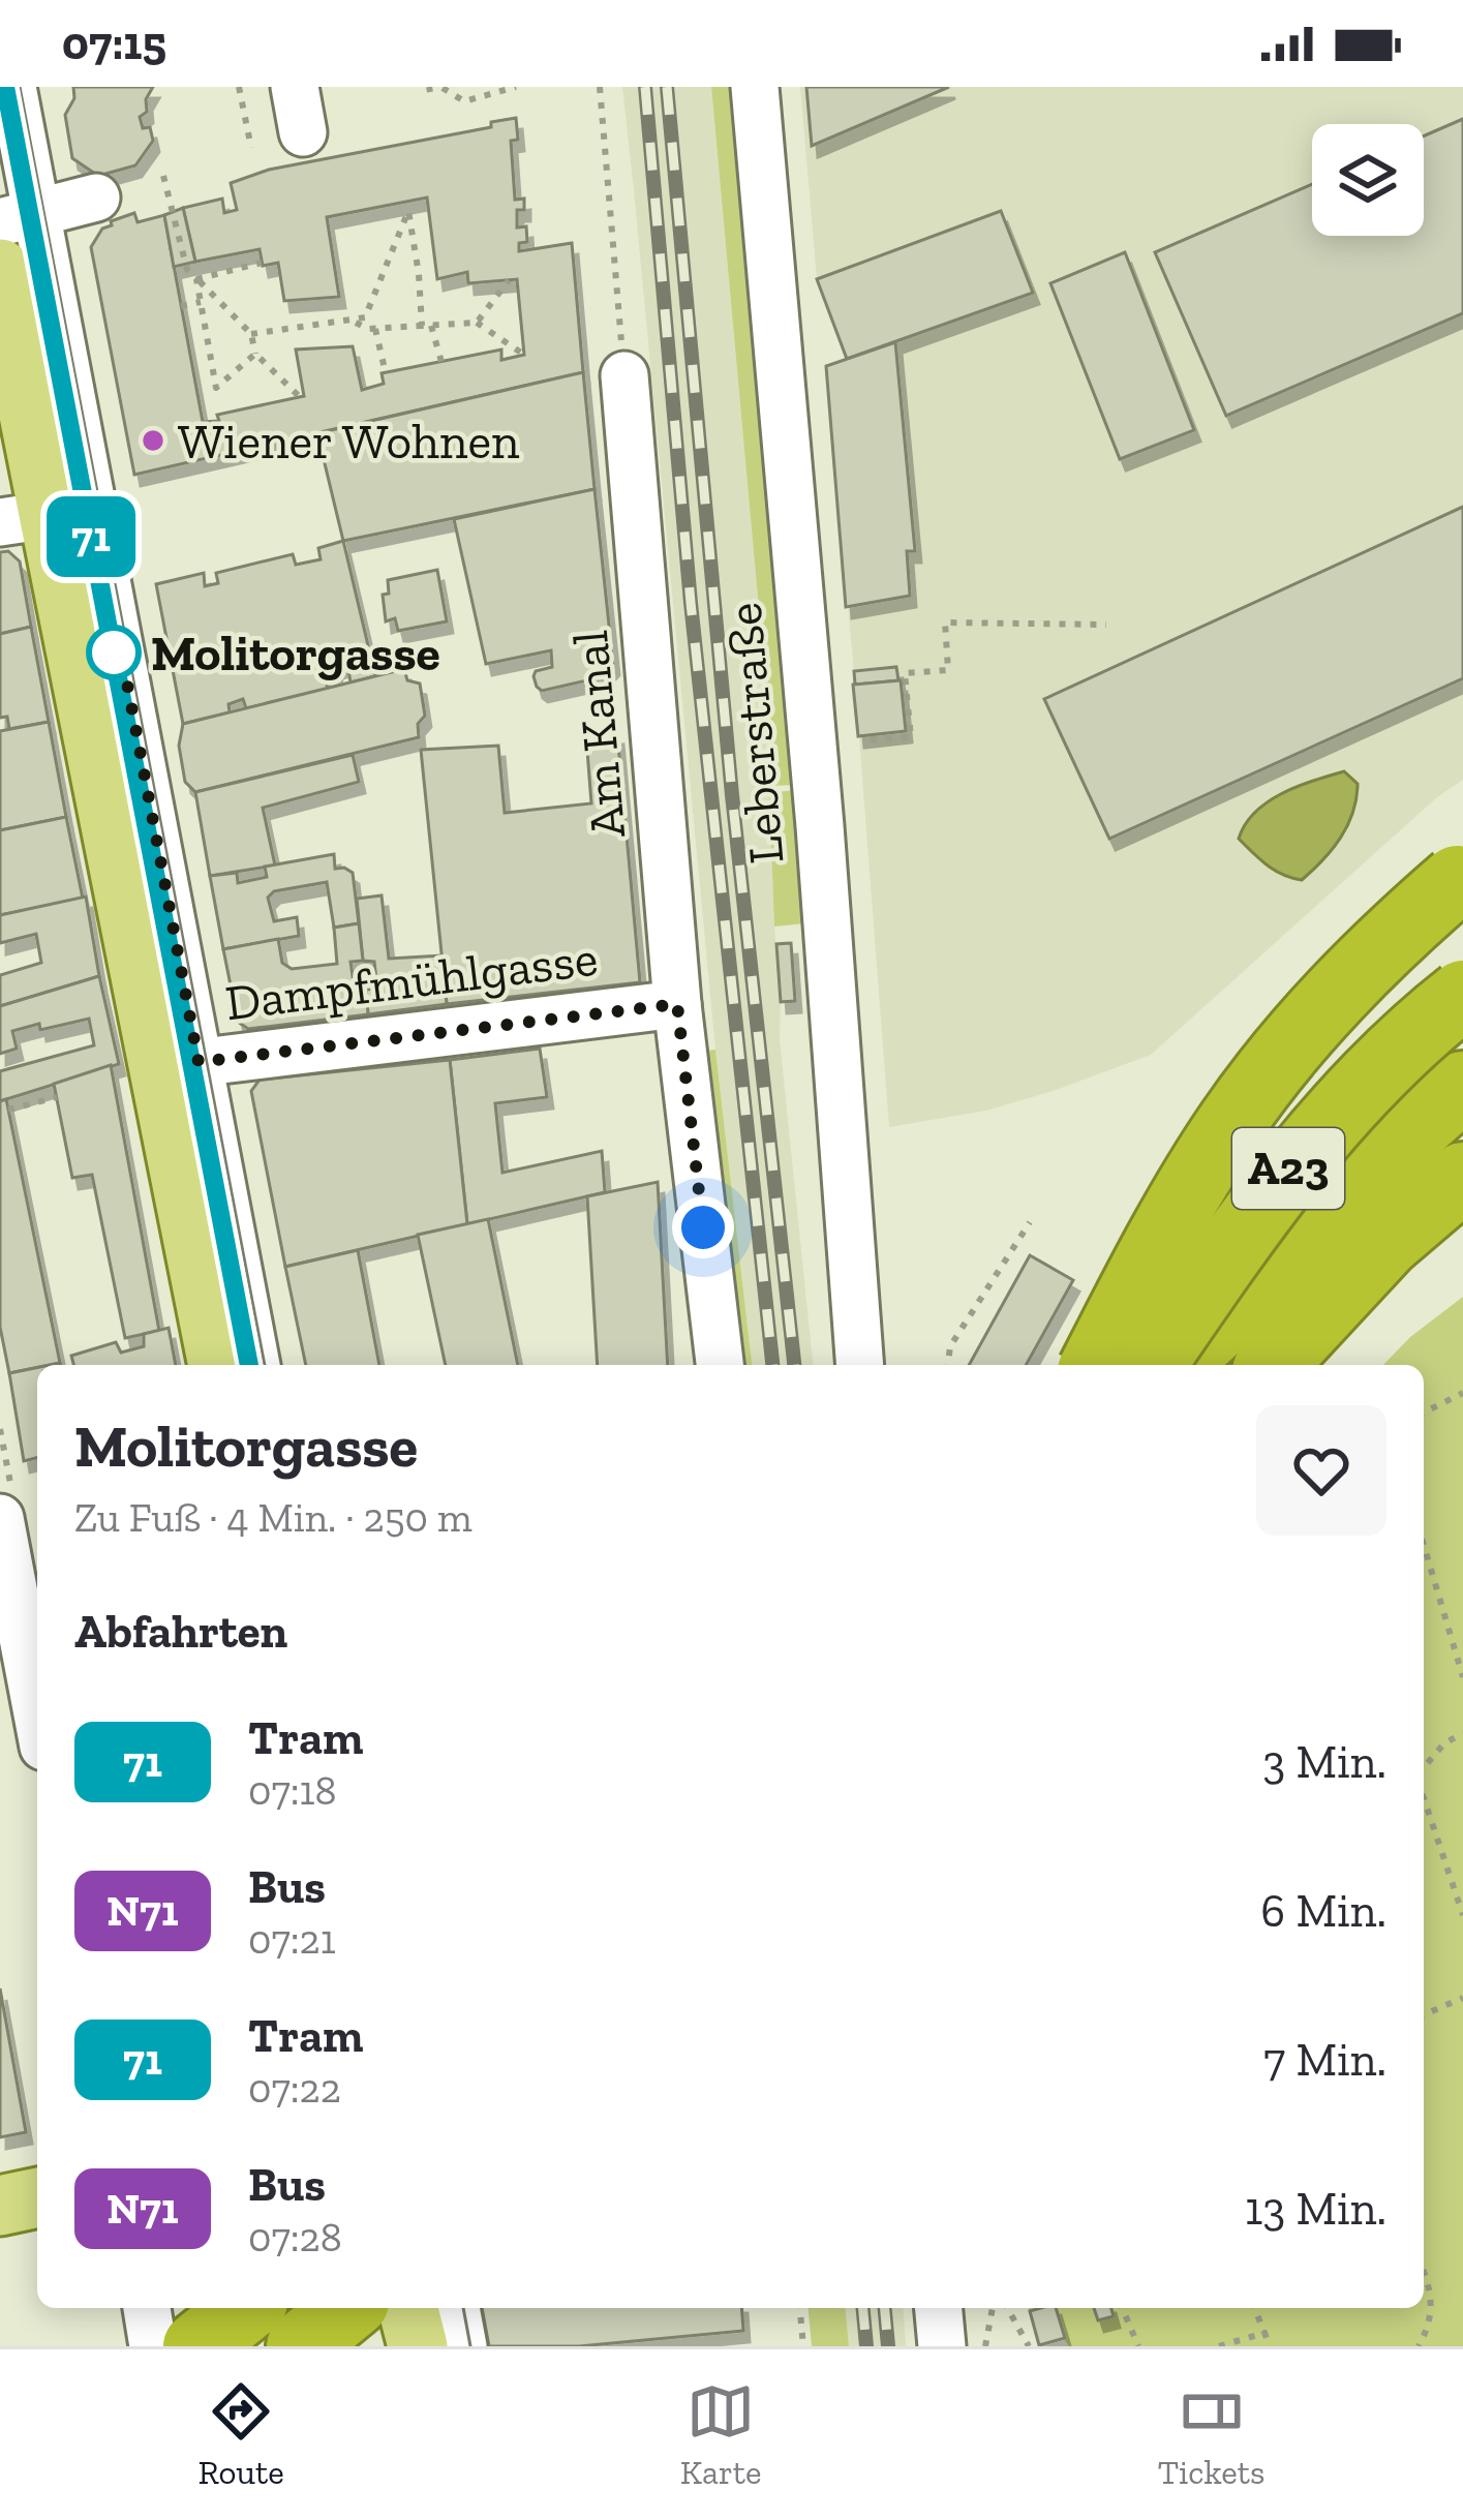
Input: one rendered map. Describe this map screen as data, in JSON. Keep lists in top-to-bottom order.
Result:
{
  "streets": {
    "highway": ["A23"],
    "street": ["Leberstraße", "Am Kanal", "Dampfmühlgasse"]
  },
  "crossings": [
    ["Am Kanal", "Dampfmühlgasse"]
  ],
  "places": ["Wiener Wohnen", "Molitorgasse"],
  "lines": ["tram line 71"],
  "page": {
    "status": "07:15",
    "on_map": "71",
    "heading": [
      ["Molitorgasse", "Zu Fuß · 4 Min. · 250 m"],
      "Abfahrten"
    ],
    "list": [
      {
        "mark": "71",
        "name": "Tram",
        "note": "07:18",
        "value": "3 Min."
      },
      {
        "mark": "N71",
        "name": "Bus",
        "note": "07:21",
        "value": "6 Min."
      },
      {
        "mark": "71",
        "name": "Tram",
        "note": "07:22",
        "value": "7 Min."
      },
      {
        "mark": "N71",
        "name": "Bus",
        "note": "07:28",
        "value": "13 Min."
      }
    ],
    "tabs": ["Route", "Karte", "Tickets"]
  }
}
